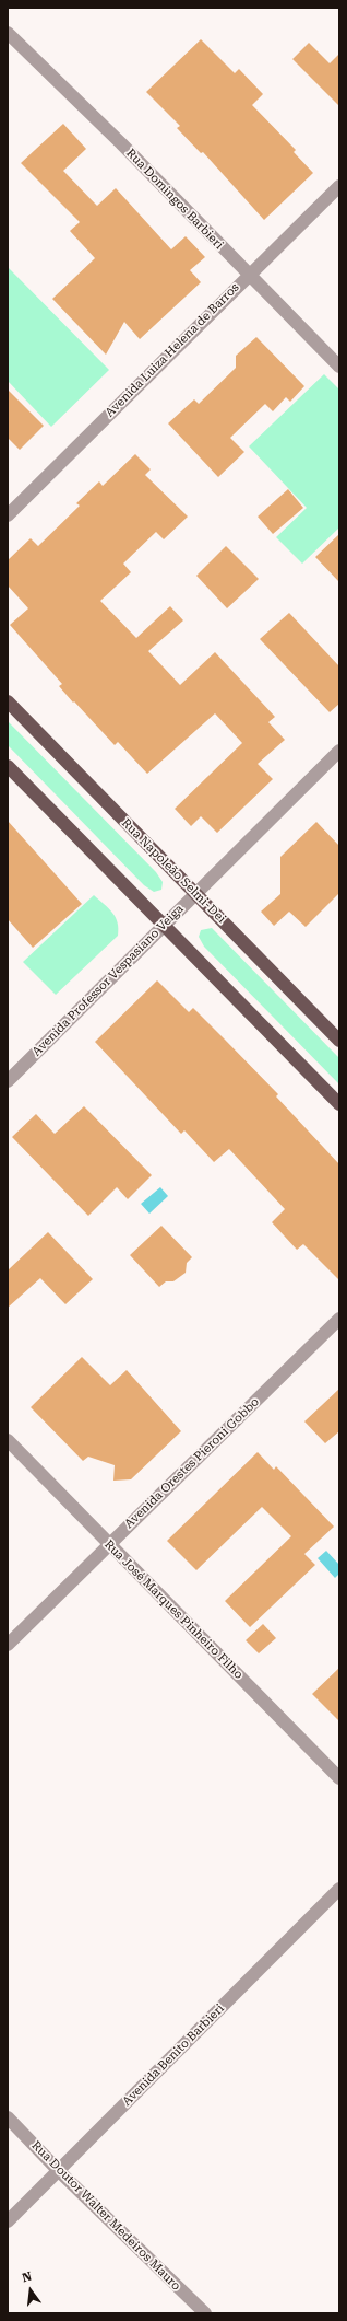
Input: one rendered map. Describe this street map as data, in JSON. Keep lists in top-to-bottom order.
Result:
{
  "streets": {
    "main road": ["Rua Napoleão Selmi-Dei"],
    "street": [
      "Rua Domingos Barbieri",
      "Avenida Luiza Helena de Barros",
      "Avenida Professor Vespasiano Veiga",
      "Avenida Orestes Pieroni Gobbo",
      "Rua José Marques Pinheiro Filho",
      "Avenida Benito Barbieri",
      "Rua Doutor Walter Medeiros Mauro"
    ]
  },
  "crossings": [
    ["Rua Domingos Barbieri", "Avenida Luiza Helena de Barros"],
    ["Rua Napoleão Selmi-Dei", "Avenida Professor Vespasiano Veiga"],
    ["Avenida Orestes Pieroni Gobbo", "Rua José Marques Pinheiro Filho"],
    ["Avenida Benito Barbieri", "Rua Doutor Walter Medeiros Mauro"]
  ],
  "north": "top"
}
